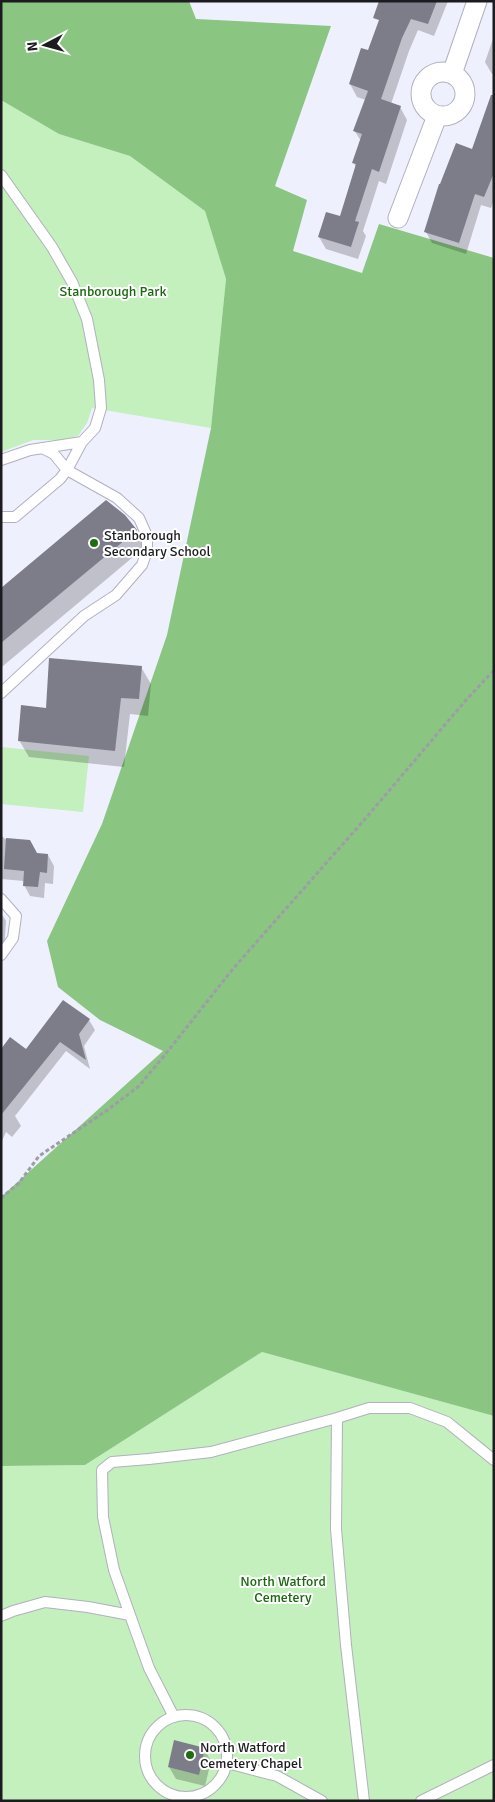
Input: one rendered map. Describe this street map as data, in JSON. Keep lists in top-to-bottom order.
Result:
{
  "parks": ["Stanborough Park", "North Watford Cemetery"],
  "places": ["Stanborough Secondary School", "North Watford Cemetery Chapel"],
  "north": "left"
}
